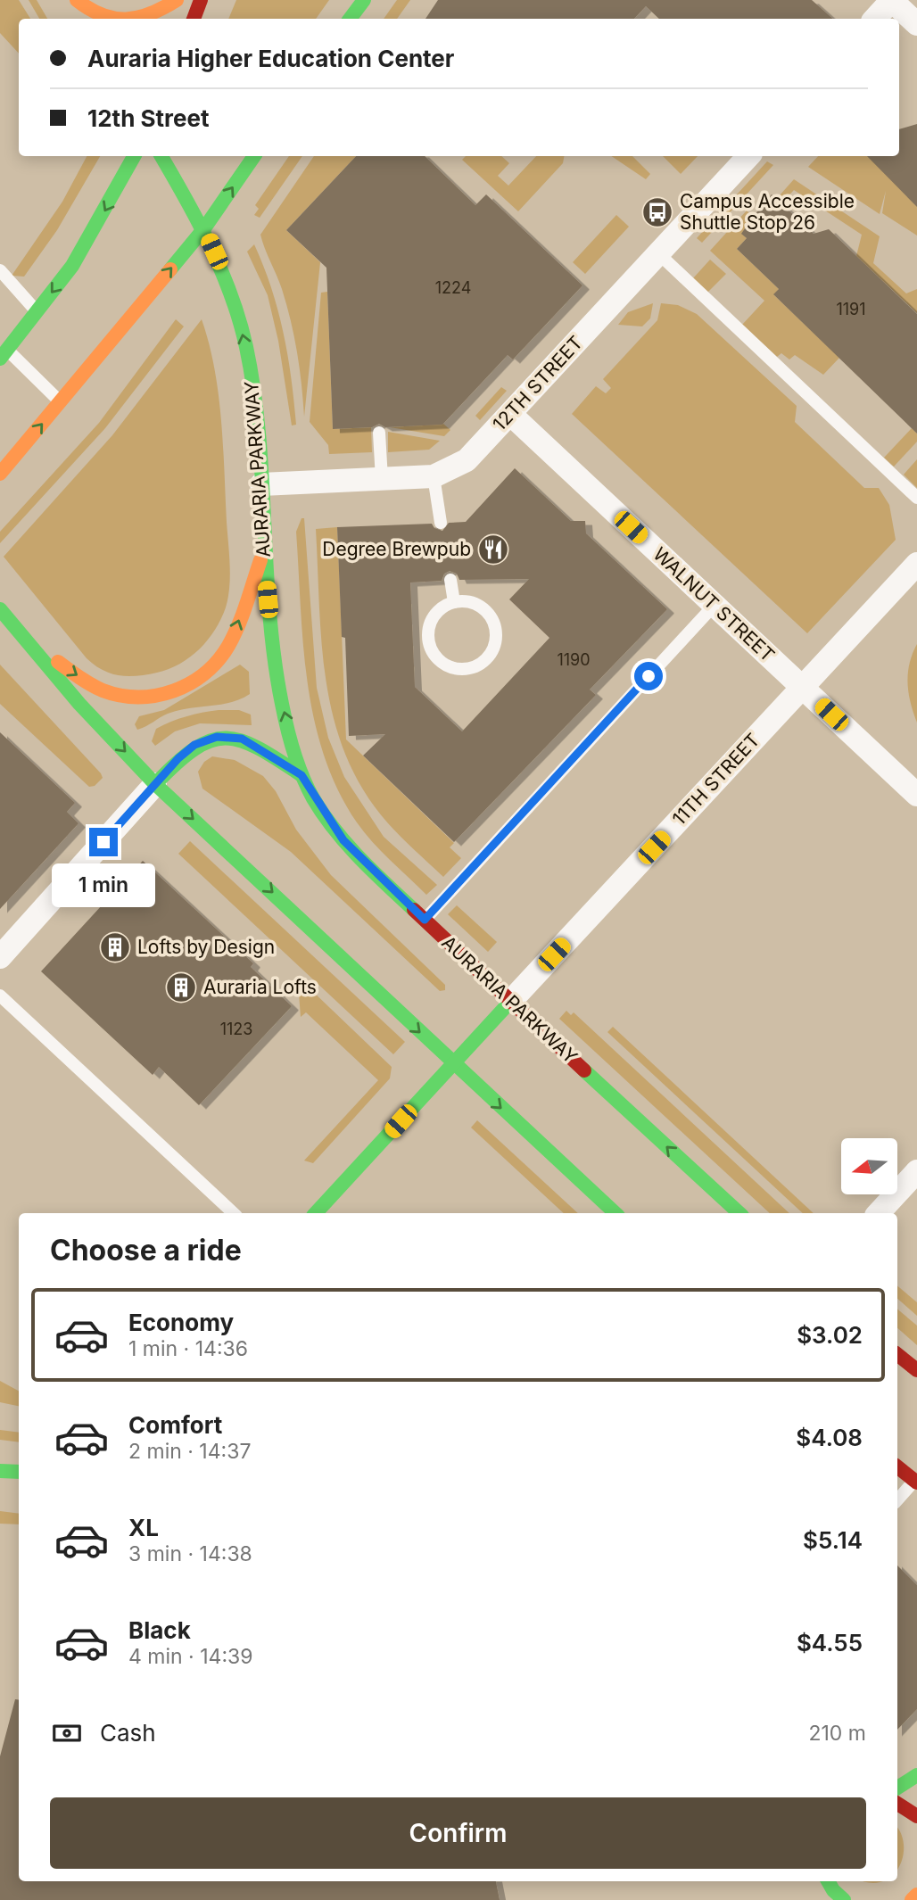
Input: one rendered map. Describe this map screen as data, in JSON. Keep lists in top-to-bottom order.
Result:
{
  "streets": {
    "main road": ["AURARIA PARKWAY", "11TH STREET"],
    "street": ["12TH STREET", "WALNUT STREET"]
  },
  "crossings": [
    ["12TH STREET", "AURARIA PARKWAY"],
    ["12TH STREET", "WALNUT STREET"],
    ["AURARIA PARKWAY", "11TH STREET"],
    ["WALNUT STREET", "11TH STREET"]
  ],
  "one_way": ["AURARIA PARKWAY"],
  "places": {
    "bus stop": ["Campus Accessible Shuttle Stop 26"],
    "restaurant": ["Degree Brewpub"],
    "building": ["Lofts by Design", "Auraria Lofts"]
  },
  "house_numbers": [
    "1224",
    "1191",
    "1190",
    "1123"
  ],
  "north": "left",
  "page": {
    "banner": ["Auraria Higher Education Center", "12th Street"],
    "bubble": "1 min",
    "heading": "Choose a ride",
    "list": [
      {
        "name": "Economy",
        "note": "1 min · 14:36",
        "value": "$3.02"
      },
      {
        "name": "Comfort",
        "note": "2 min · 14:37",
        "value": "$4.08"
      },
      {
        "name": "XL",
        "note": "3 min · 14:38",
        "value": "$5.14"
      },
      {
        "name": "Black",
        "note": "4 min · 14:39",
        "value": "$4.55"
      }
    ],
    "pay": ["Cash", "210 m"],
    "buttons": "Confirm"
  }
}
